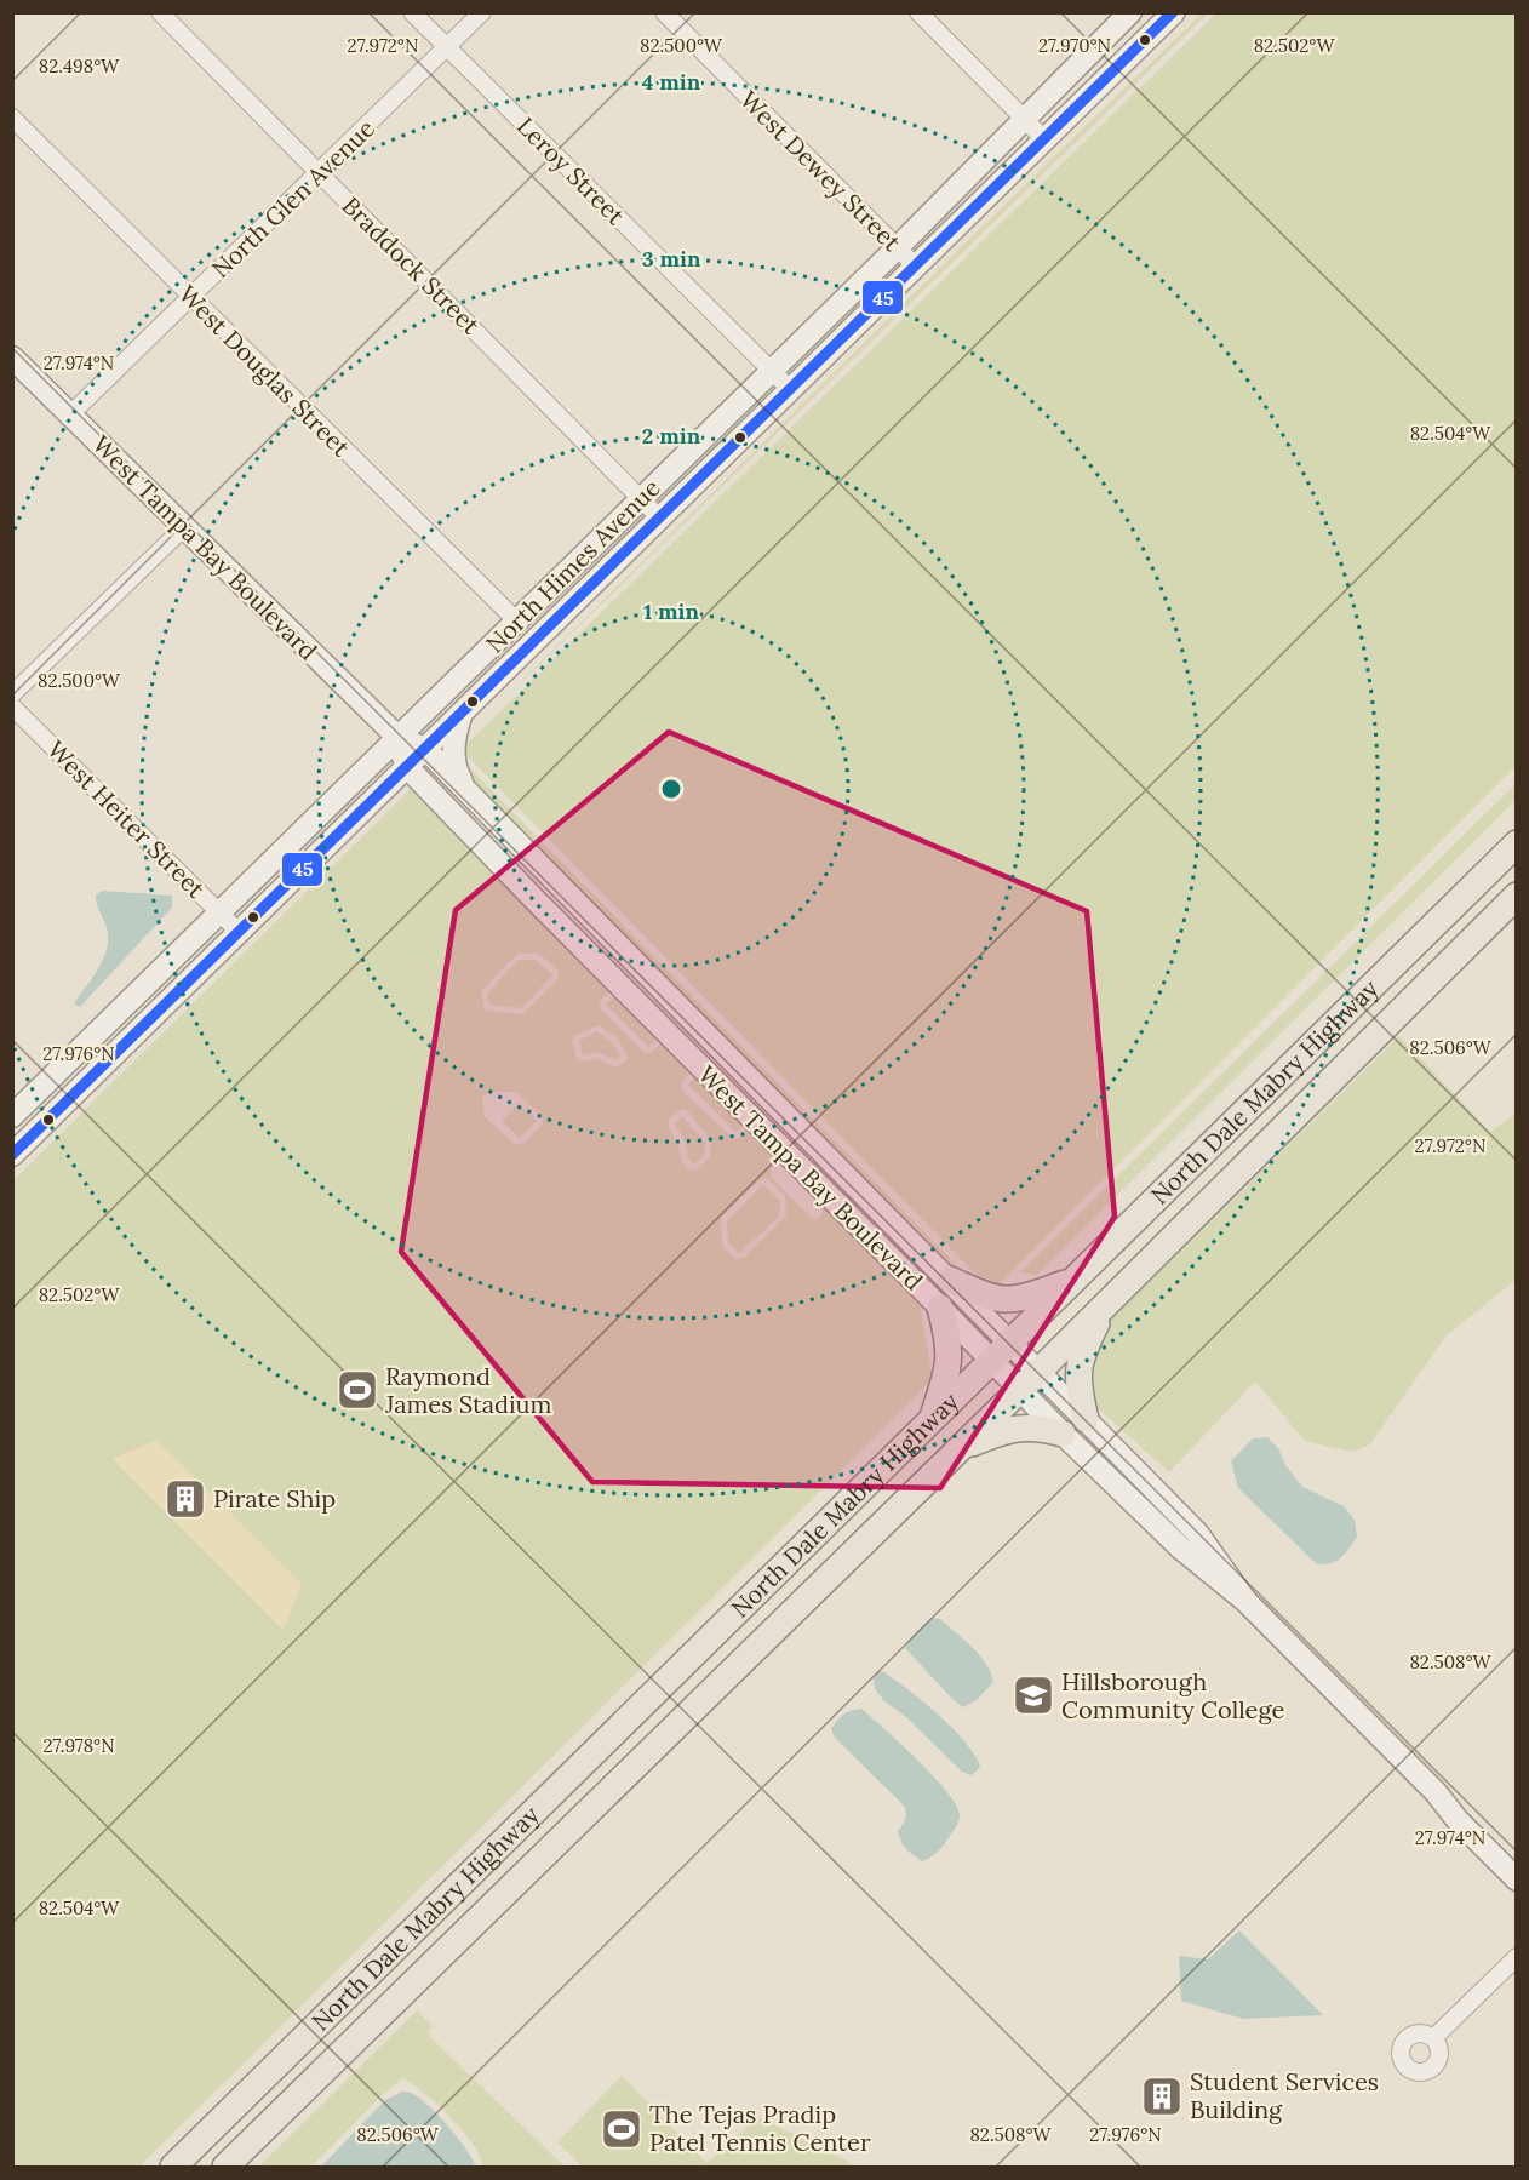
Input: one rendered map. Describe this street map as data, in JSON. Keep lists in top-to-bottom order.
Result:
{
  "streets": {
    "main road": ["North Dale Mabry Highway"],
    "street": [
      "Leroy Street",
      "West Dewey Street",
      "North Glen Avenue",
      "Braddock Street",
      "West Douglas Street",
      "West Tampa Bay Boulevard",
      "North Himes Avenue",
      "West Heiter Street"
    ]
  },
  "crossings": [
    ["Leroy Street", "North Glen Avenue"],
    ["Leroy Street", "North Himes Avenue"],
    ["West Dewey Street", "North Himes Avenue"],
    ["North Glen Avenue", "Braddock Street"],
    ["North Glen Avenue", "West Douglas Street"],
    ["North Glen Avenue", "West Tampa Bay Boulevard"],
    ["Braddock Street", "North Himes Avenue"],
    ["West Douglas Street", "North Himes Avenue"],
    ["West Tampa Bay Boulevard", "North Himes Avenue"],
    ["West Tampa Bay Boulevard", "North Dale Mabry Highway"],
    ["North Himes Avenue", "West Heiter Street"]
  ],
  "places": {
    "sports": ["Raymond James Stadium", "The Tejas Pradip Patel Tennis Center"],
    "building": ["Pirate Ship", "Student Services Building"],
    "school or university": ["Hillsborough Community College"]
  },
  "lines": ["transit line 45"],
  "coordinates": [
    "27.972°N",
    "82.500°W",
    "27.970°N",
    "82.502°W",
    "82.498°W",
    "27.974°N",
    "82.504°W",
    "82.506°W",
    "27.976°N",
    "82.508°W",
    "27.978°N"
  ],
  "rings": [
    "4 min",
    "3 min",
    "2 min",
    "1 min"
  ]
}
